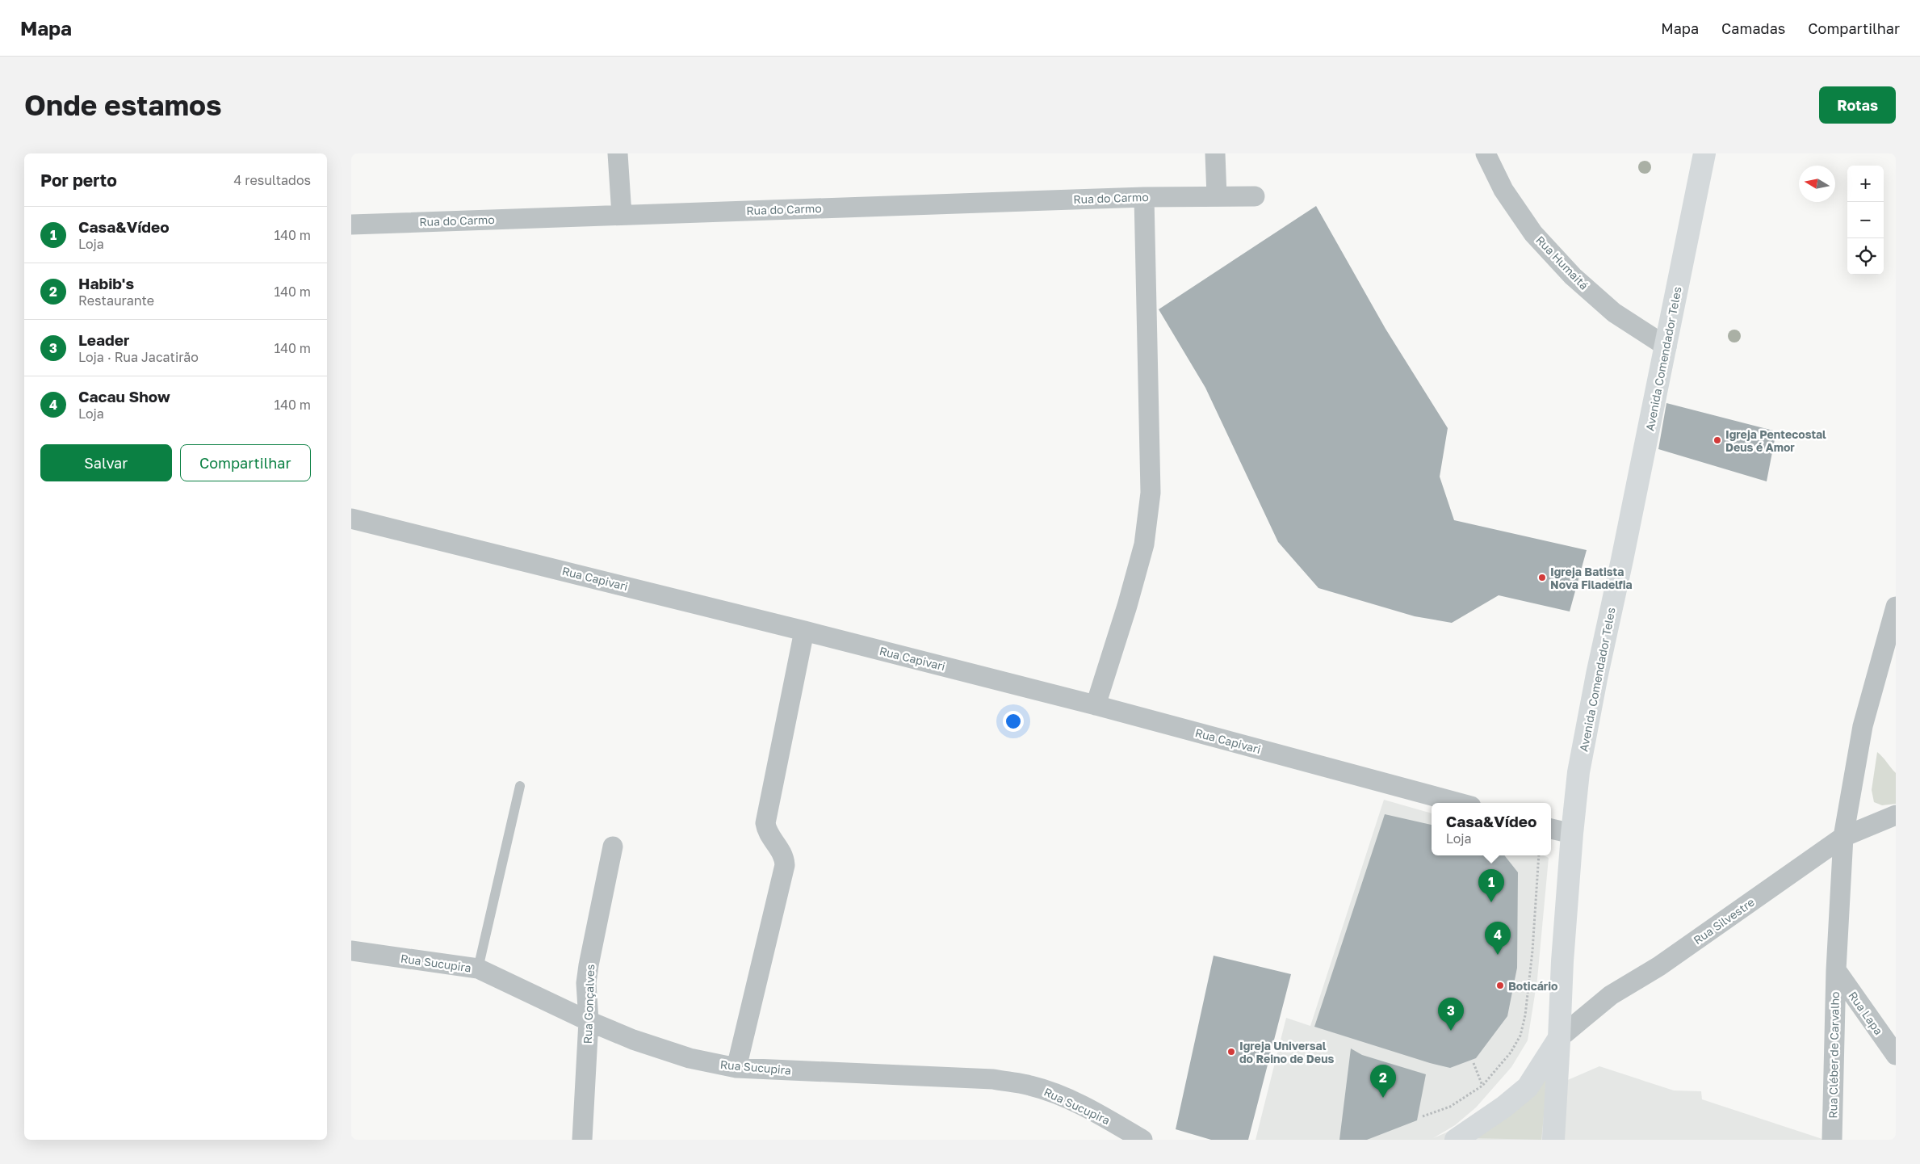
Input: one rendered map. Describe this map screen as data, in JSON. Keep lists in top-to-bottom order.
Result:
{
  "streets": {
    "main road": ["Avenida Comendador Teles"],
    "street": [
      "Rua do Carmo",
      "Rua Humaitá",
      "Rua Capivari",
      "Rua Silvestre",
      "Rua Sucupira",
      "Rua Gonçalves",
      "Rua Lapa",
      "Rua Cléber de Carvalho"
    ]
  },
  "crossings": [
    ["Rua Humaitá", "Avenida Comendador Teles"],
    ["Avenida Comendador Teles", "Rua Silvestre"],
    ["Rua Silvestre", "Rua Cléber de Carvalho"],
    ["Rua Sucupira", "Rua Gonçalves"],
    ["Rua Lapa", "Rua Cléber de Carvalho"]
  ],
  "places": [
    "Igreja Pentecostal Deus é Amor",
    "Igreja Batista Nova Filadelfia",
    "Boticário",
    "Igreja Universal do Reino de Deus"
  ],
  "north": "left",
  "page": {
    "header": "Mapa",
    "nav": ["Mapa", "Camadas", "Compartilhar"],
    "buttons": [
      "Rotas",
      ["Salvar", "Compartilhar"]
    ],
    "title": "Onde estamos",
    "heading": ["Por perto", "4 resultados"],
    "map_buttons": ["+", "−"],
    "list": [
      {
        "mark": "1",
        "name": "Casa&Vídeo",
        "note": "Loja",
        "value": "140 m"
      },
      {
        "mark": "2",
        "name": "Habib's",
        "note": "Restaurante",
        "value": "140 m"
      },
      {
        "mark": "3",
        "name": "Leader",
        "note": "Loja · Rua Jacatirão",
        "value": "140 m"
      },
      {
        "mark": "4",
        "name": "Cacau Show",
        "note": "Loja",
        "value": "140 m"
      }
    ],
    "popup": ["Casa&Vídeo", "Loja"],
    "pins": [
      "1",
      "4",
      "3",
      "2"
    ]
  }
}
